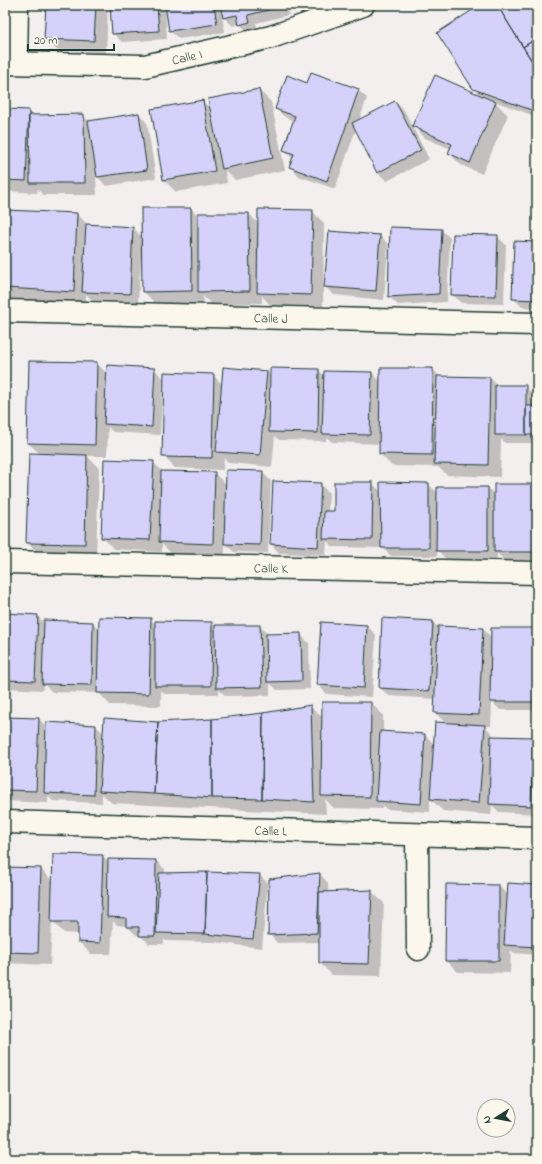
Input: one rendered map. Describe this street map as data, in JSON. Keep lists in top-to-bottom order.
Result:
{
  "streets": {
    "street": [
      "Calle I",
      "Calle J",
      "Calle K",
      "Calle L"
    ]
  },
  "scale_bar": "20 m",
  "north": "left"
}
